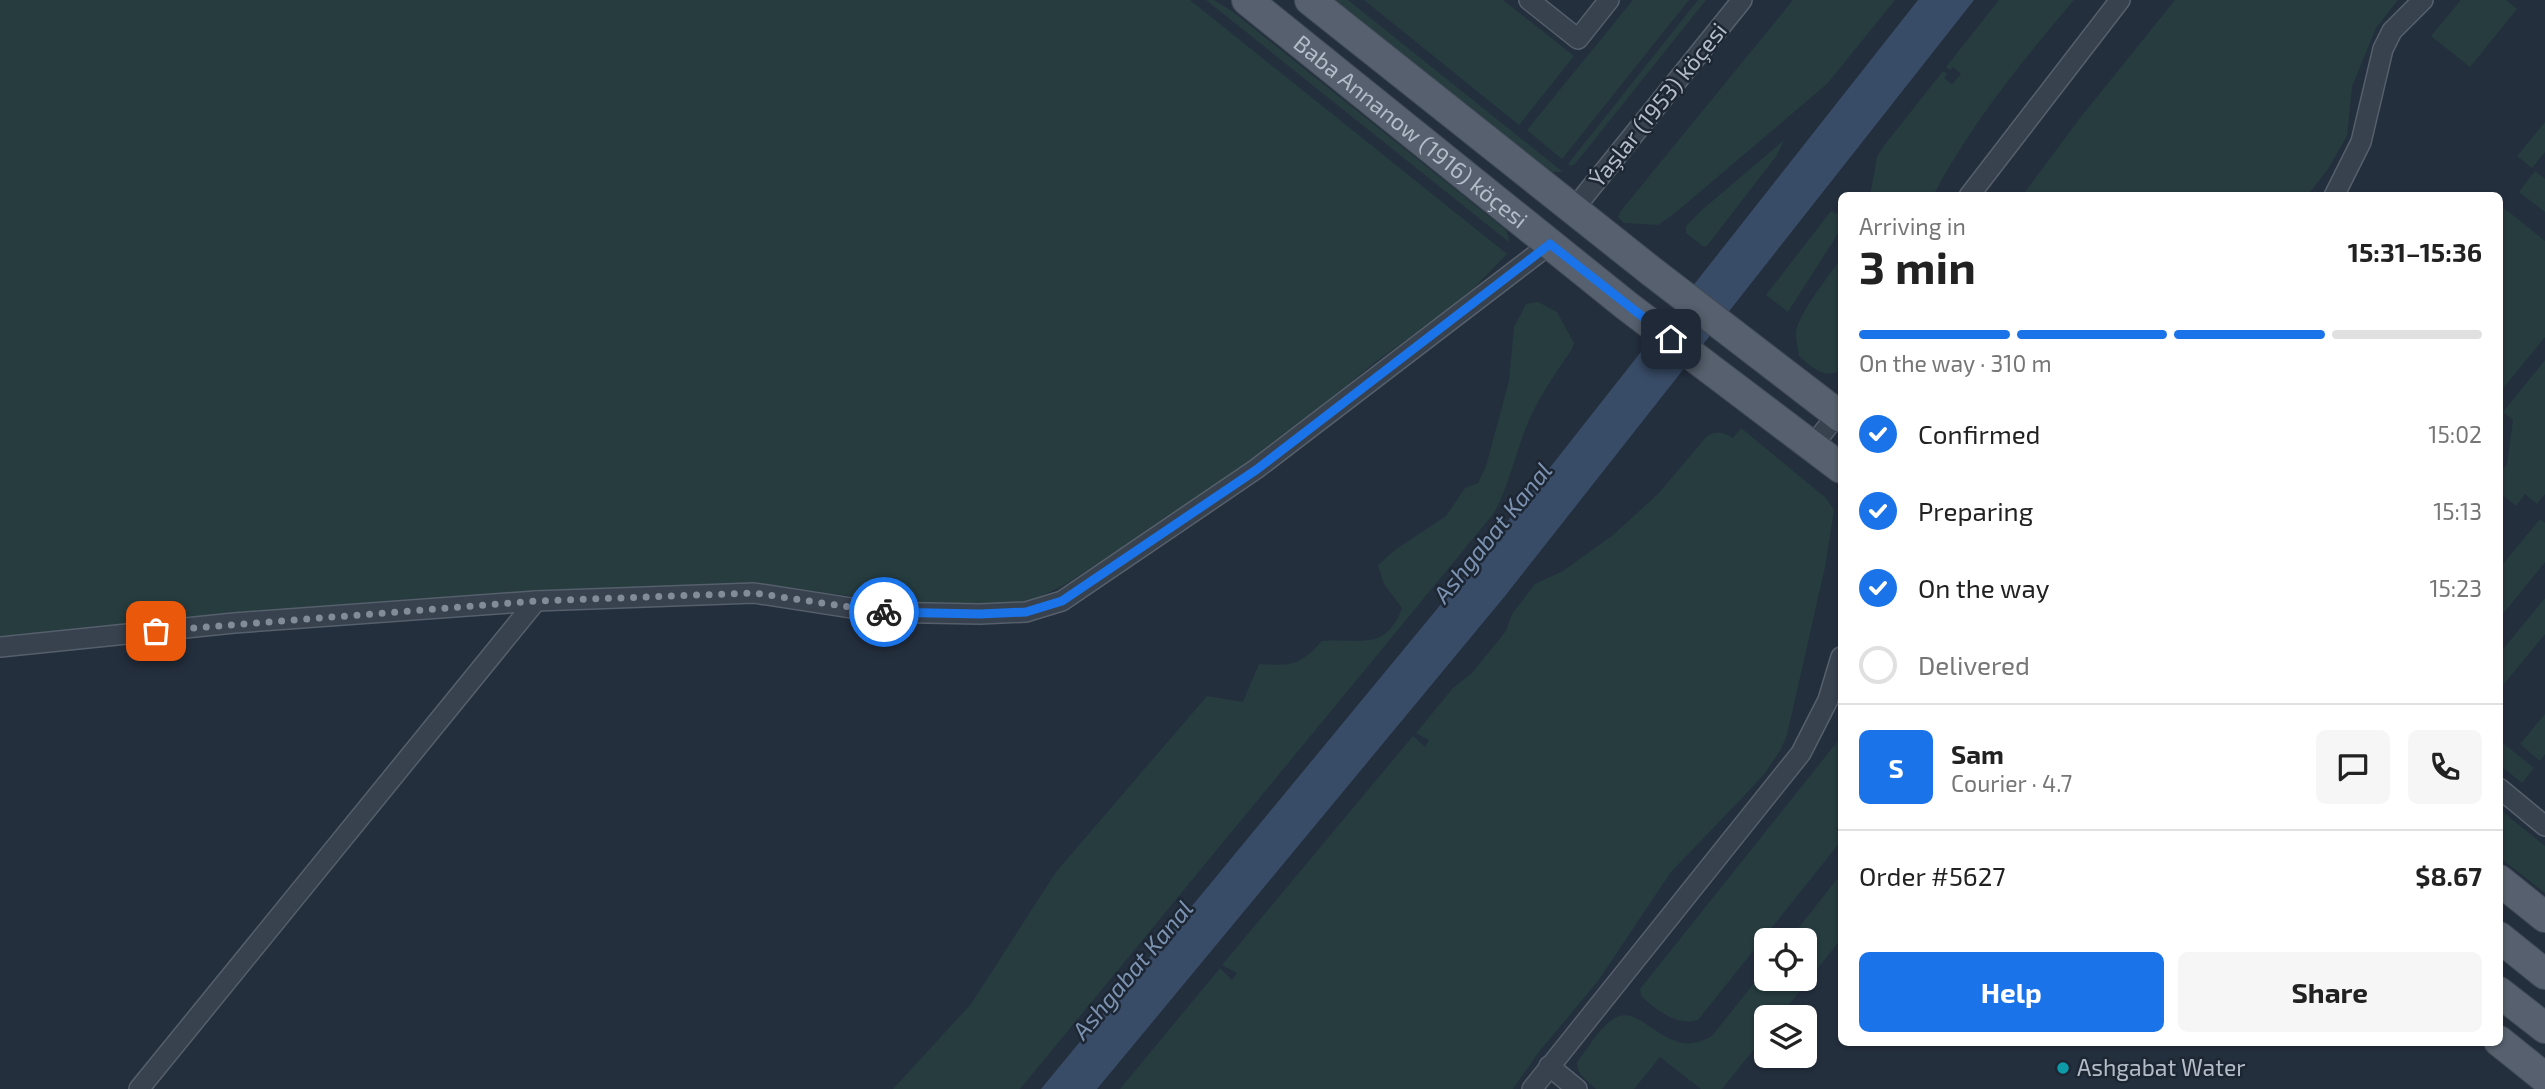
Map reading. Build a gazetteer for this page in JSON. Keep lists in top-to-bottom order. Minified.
{"streets":{"main road":["Baba Annanow (1916) köçesi"],"street":["Ýaşlar (1953) köçesi"]},"crossings":[["Ýaşlar (1953) köçesi","Baba Annanow (1916) köçesi"]],"water":["Ashgabat Kanal"],"places":["Ashgabat Water"],"page":{"heading":["3 min","Arriving in","15:31–15:36"],"panel":["Sam","Courier · 4.7","Order #5627","$8.67"],"bar":"On the way · 310 m","list":[["Confirmed","15:02"],["Preparing","15:13"],["On the way","15:23"],"Delivered"],"round":"S","buttons":["Help","Share"]}}
